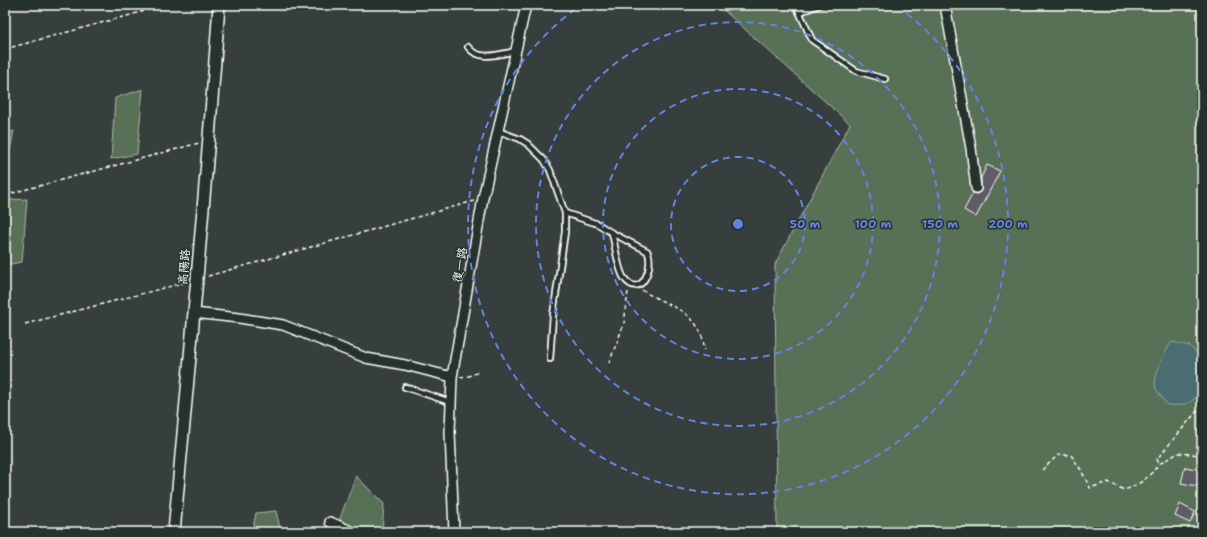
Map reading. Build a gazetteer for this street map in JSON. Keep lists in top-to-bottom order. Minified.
{"streets":{"street":["復一路","高陽路"]},"rings":["50 m","100 m","150 m","200 m"]}
